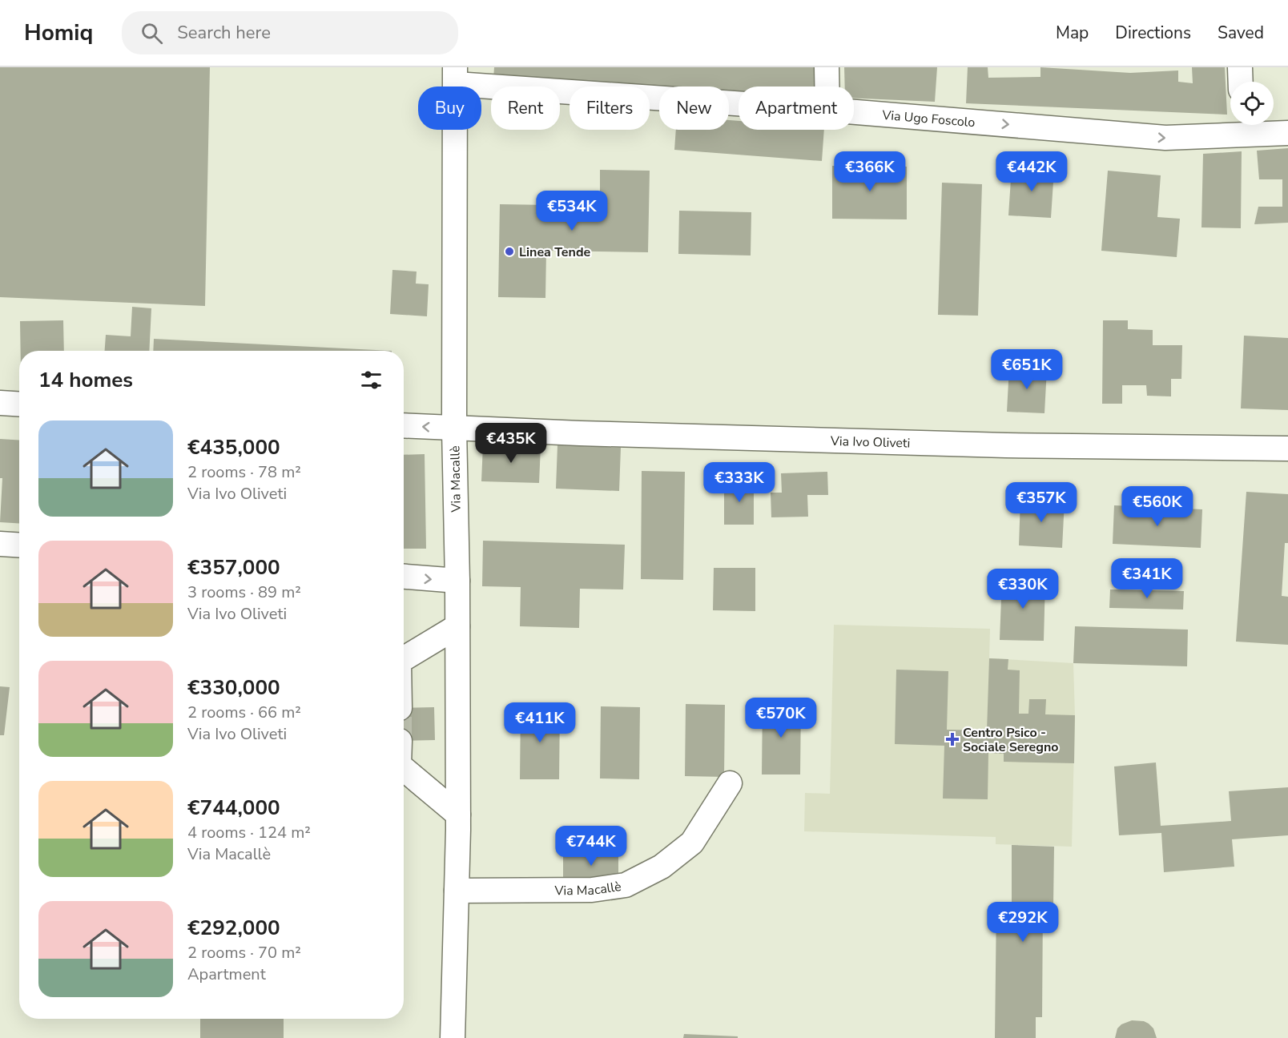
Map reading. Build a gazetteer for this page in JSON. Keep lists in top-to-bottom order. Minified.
{"streets":{"street":["Via Ugo Foscolo","Via Ivo Oliveti","Via Macallè"]},"crossings":[["Via Ugo Foscolo","Via Macallè"],["Via Ivo Oliveti","Via Macallè"]],"one_way":["Via Ugo Foscolo"],"places":{"other":["Linea Tende"],"health":["Centro Psico - Sociale Seregno"]},"page":{"header":"Homiq","search":"Search here","nav":["Map","Directions","Saved"],"chip":["Buy","Rent","Filters","New","Apartment"],"price":["€366K","€442K","€534K","€651K","€435K","€333K","€357K","€560K","€341K","€330K","€570K","€411K","€744K","€292K"],"heading":"14 homes","list":[{"name":"€435,000","note":"2 rooms · 78 m² · Via Ivo Oliveti"},{"name":"€357,000","note":"3 rooms · 89 m² · Via Ivo Oliveti"},{"name":"€330,000","note":"2 rooms · 66 m² · Via Ivo Oliveti"},{"name":"€744,000","note":"4 rooms · 124 m² · Via Macallè"},{"name":"€292,000","note":"2 rooms · 70 m² · Apartment"}]}}
